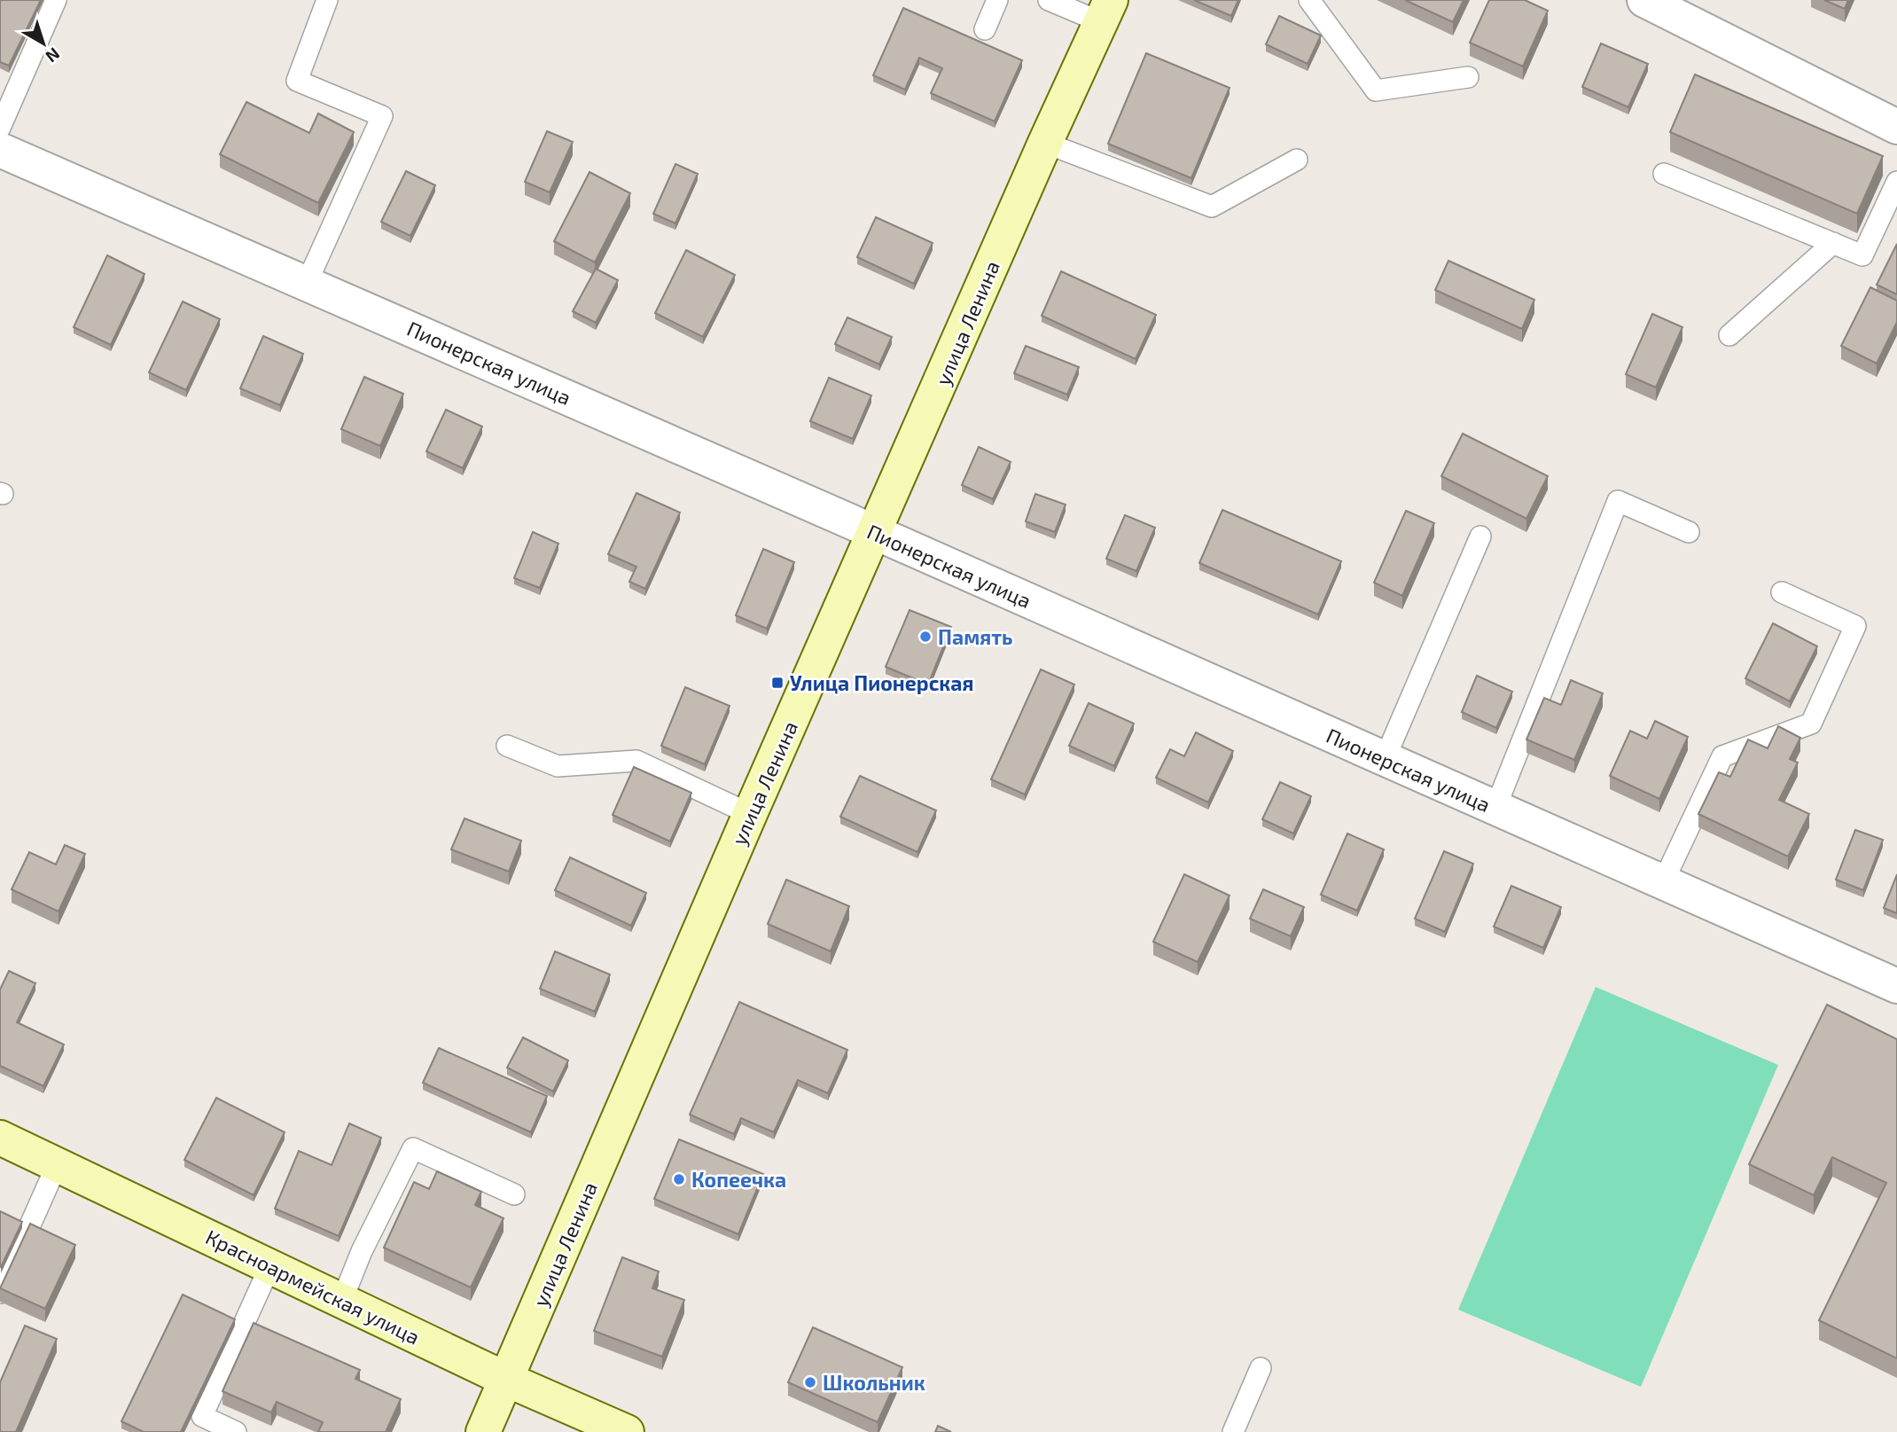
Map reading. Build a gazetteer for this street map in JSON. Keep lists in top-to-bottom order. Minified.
{"streets":{"street":["улица Ленина","Пионерская улица","Красноармейская улица"]},"crossings":[["улица Ленина","Пионерская улица"],["улица Ленина","Красноармейская улица"]],"places":{"other":["Память","Копеечка","Школьник"],"transit":["Улица Пионерская"]},"north":"bottom right"}
